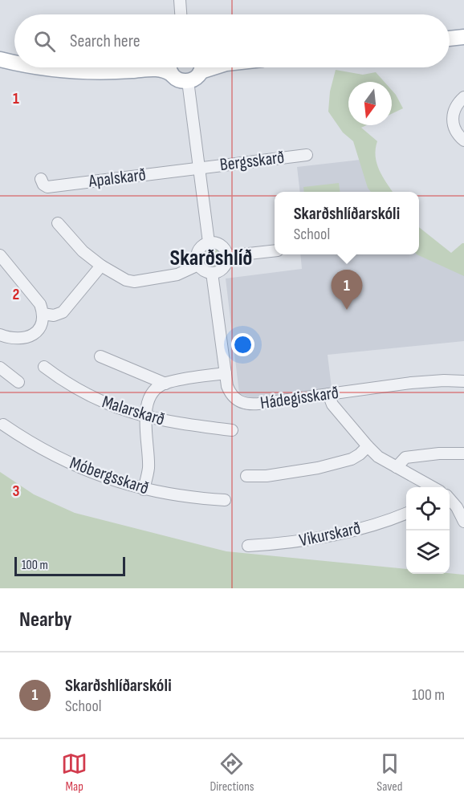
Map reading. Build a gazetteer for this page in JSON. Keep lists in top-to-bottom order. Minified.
{"streets":{"street":["Bergsskarð","Apalskarð","Hádegisskarð","Malarskarð","Móbergsskarð","Vikurskarð"]},"crossings":[["Bergsskarð","Apalskarð"]],"districts":["Skarðshlíð"],"scale_bar":"100 m","north":"bottom","page":{"search":"Search here","popup":["Skarðshlíðarskóli","School"],"pins":"1","scale":"100 m","heading":"Nearby","list":[{"mark":"1","name":"Skarðshlíðarskóli","note":"School","value":"100 m"}],"nav":["Map","Directions","Saved"]},"grid":{"rows":["1","2","3"]}}
